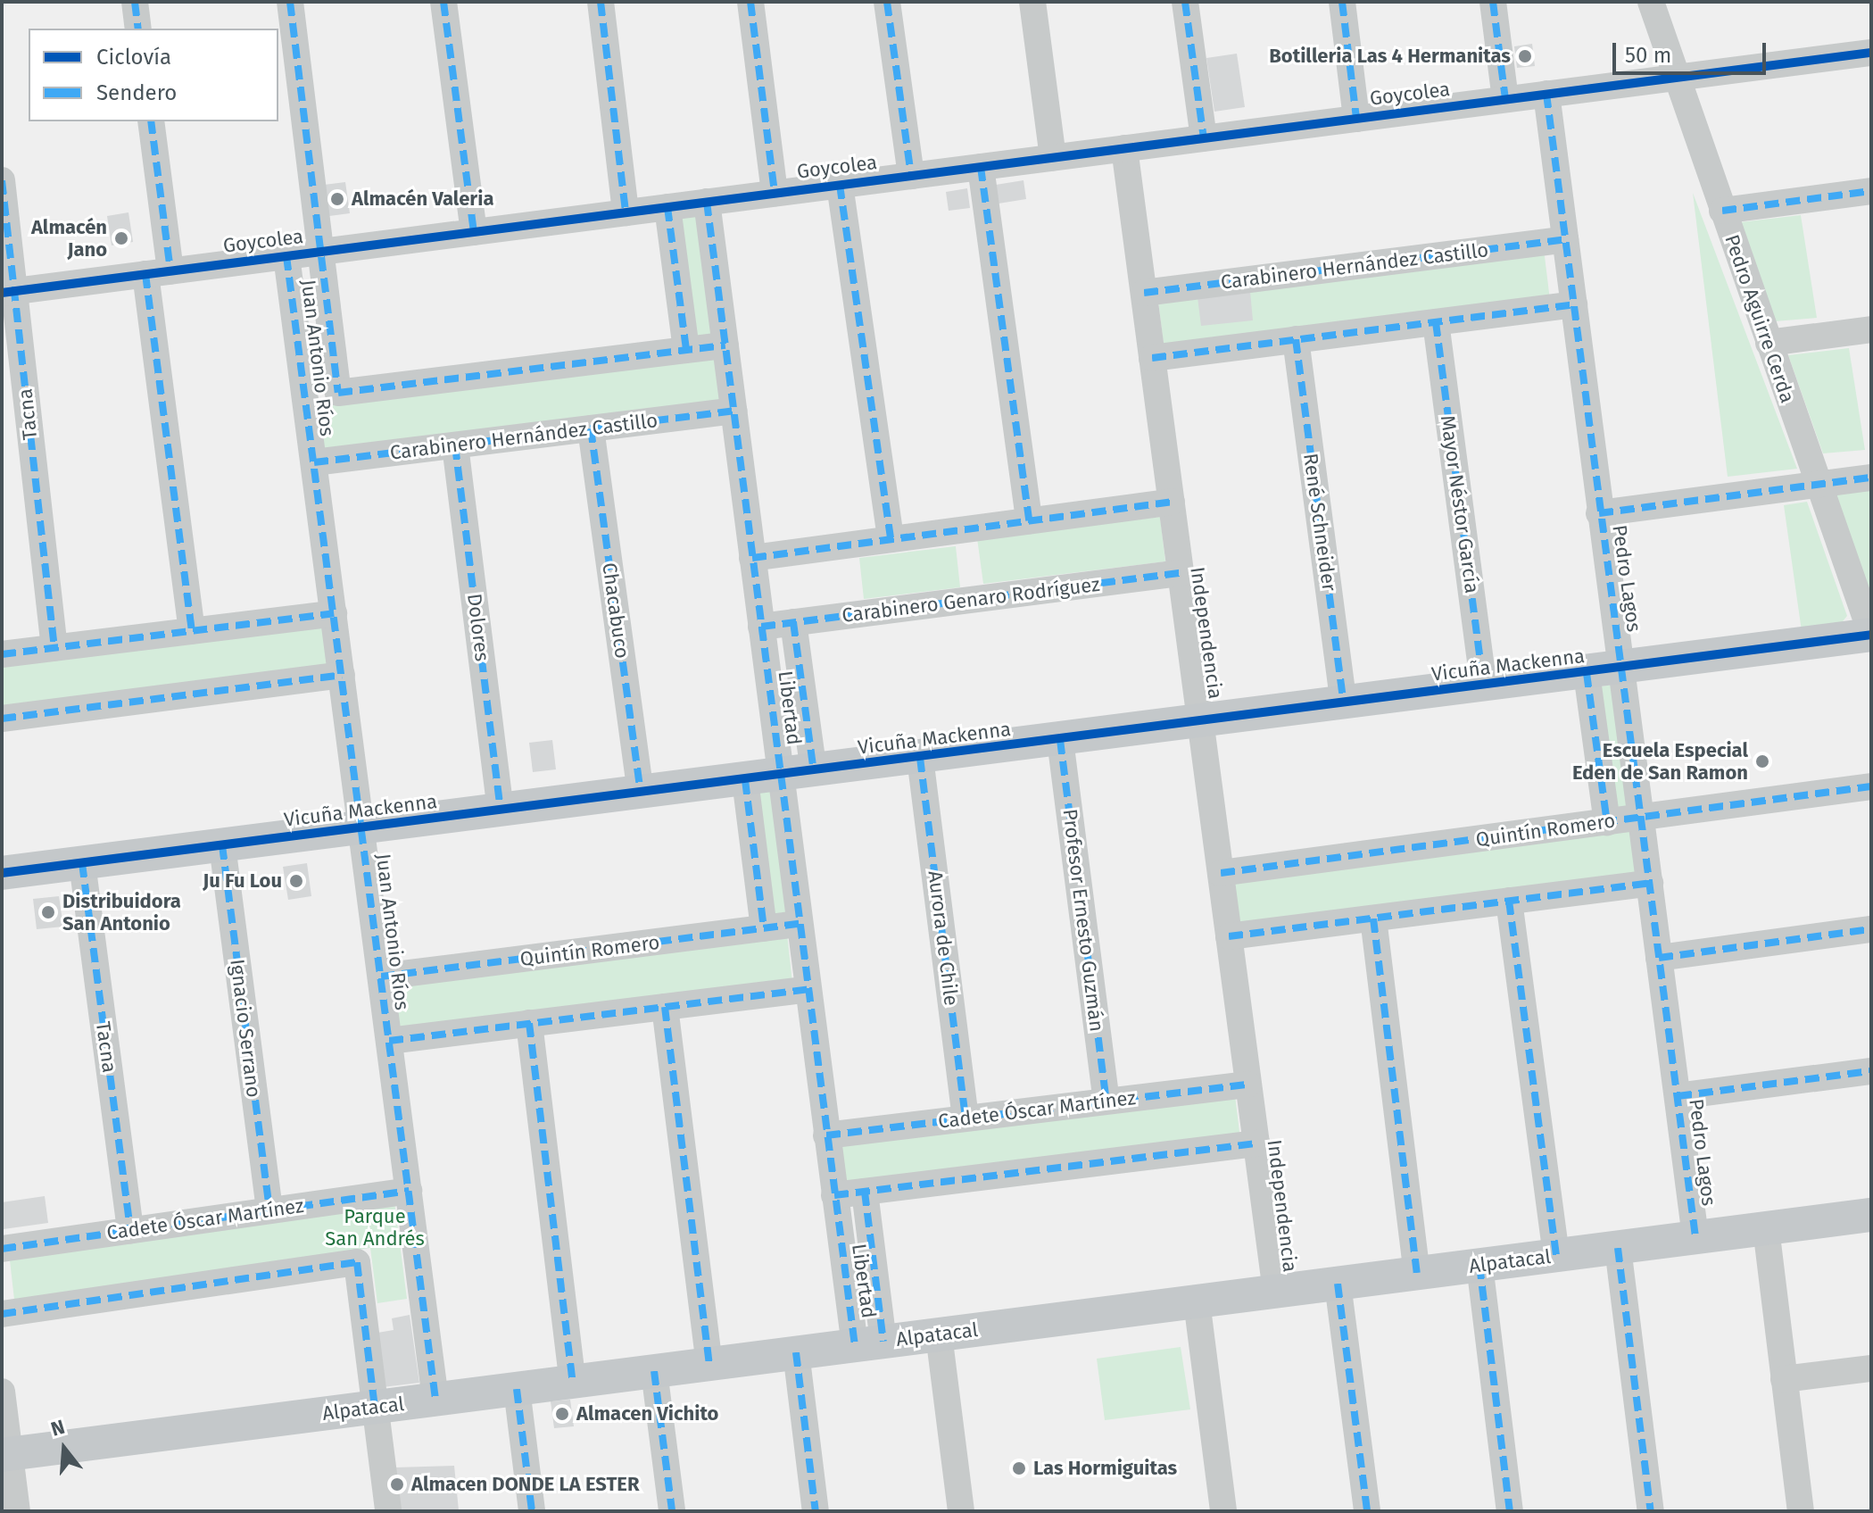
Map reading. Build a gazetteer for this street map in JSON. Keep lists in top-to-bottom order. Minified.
{"streets":{"main road":["Vicuña Mackenna","Alpatacal"],"street":["Goycolea","Carabinero Hernández Castillo","Pedro Aguirre Cerda","Juan Antonio Ríos","Tacna","Mayor Néstor García","René Schneider","Pedro Lagos","Carabinero Genaro Rodríguez","Chacabuco","Dolores","Independencia","Libertad","Quintín Romero","Profesor Ernesto Guzmán","Aurora de Chile","Ignacio Serrano","Cadete Óscar Martínez"]},"crossings":[["Goycolea","Pedro Aguirre Cerda"],["Goycolea","Juan Antonio Ríos"],["Goycolea","Tacna"],["Goycolea","Pedro Lagos"],["Goycolea","Independencia"],["Goycolea","Libertad"],["Carabinero Hernández Castillo","Juan Antonio Ríos"],["Carabinero Hernández Castillo","Pedro Lagos"],["Carabinero Hernández Castillo","Chacabuco"],["Carabinero Hernández Castillo","Dolores"],["Carabinero Hernández Castillo","Independencia"],["Carabinero Hernández Castillo","Libertad"],["Pedro Aguirre Cerda","Vicuña Mackenna"],["Juan Antonio Ríos","Vicuña Mackenna"],["Juan Antonio Ríos","Quintín Romero"],["Juan Antonio Ríos","Cadete Óscar Martínez"],["Juan Antonio Ríos","Alpatacal"],["Tacna","Vicuña Mackenna"],["Tacna","Cadete Óscar Martínez"],["Mayor Néstor García","Vicuña Mackenna"],["René Schneider","Vicuña Mackenna"],["Pedro Lagos","Vicuña Mackenna"],["Pedro Lagos","Quintín Romero"],["Pedro Lagos","Alpatacal"],["Carabinero Genaro Rodríguez","Independencia"],["Carabinero Genaro Rodríguez","Libertad"],["Chacabuco","Vicuña Mackenna"],["Dolores","Vicuña Mackenna"],["Independencia","Vicuña Mackenna"],["Independencia","Quintín Romero"],["Independencia","Cadete Óscar Martínez"],["Independencia","Alpatacal"],["Vicuña Mackenna","Libertad"],["Vicuña Mackenna","Profesor Ernesto Guzmán"],["Vicuña Mackenna","Aurora de Chile"],["Vicuña Mackenna","Ignacio Serrano"],["Libertad","Quintín Romero"],["Libertad","Cadete Óscar Martínez"],["Libertad","Alpatacal"],["Profesor Ernesto Guzmán","Cadete Óscar Martínez"],["Aurora de Chile","Cadete Óscar Martínez"],["Ignacio Serrano","Cadete Óscar Martínez"]],"parks":["Parque San Andrés"],"places":["Botilleria Las 4 Hermanitas","Almacén Valeria","Almacén Jano","Escuela Especial Eden de San Ramon","Ju Fu Lou","Distribuidora San Antonio","Almacen Vichito","Las Hormiguitas","Almacen DONDE LA ESTER"],"legend":["Ciclovía","Sendero"],"scale_bar":"50 m","north":"top"}
